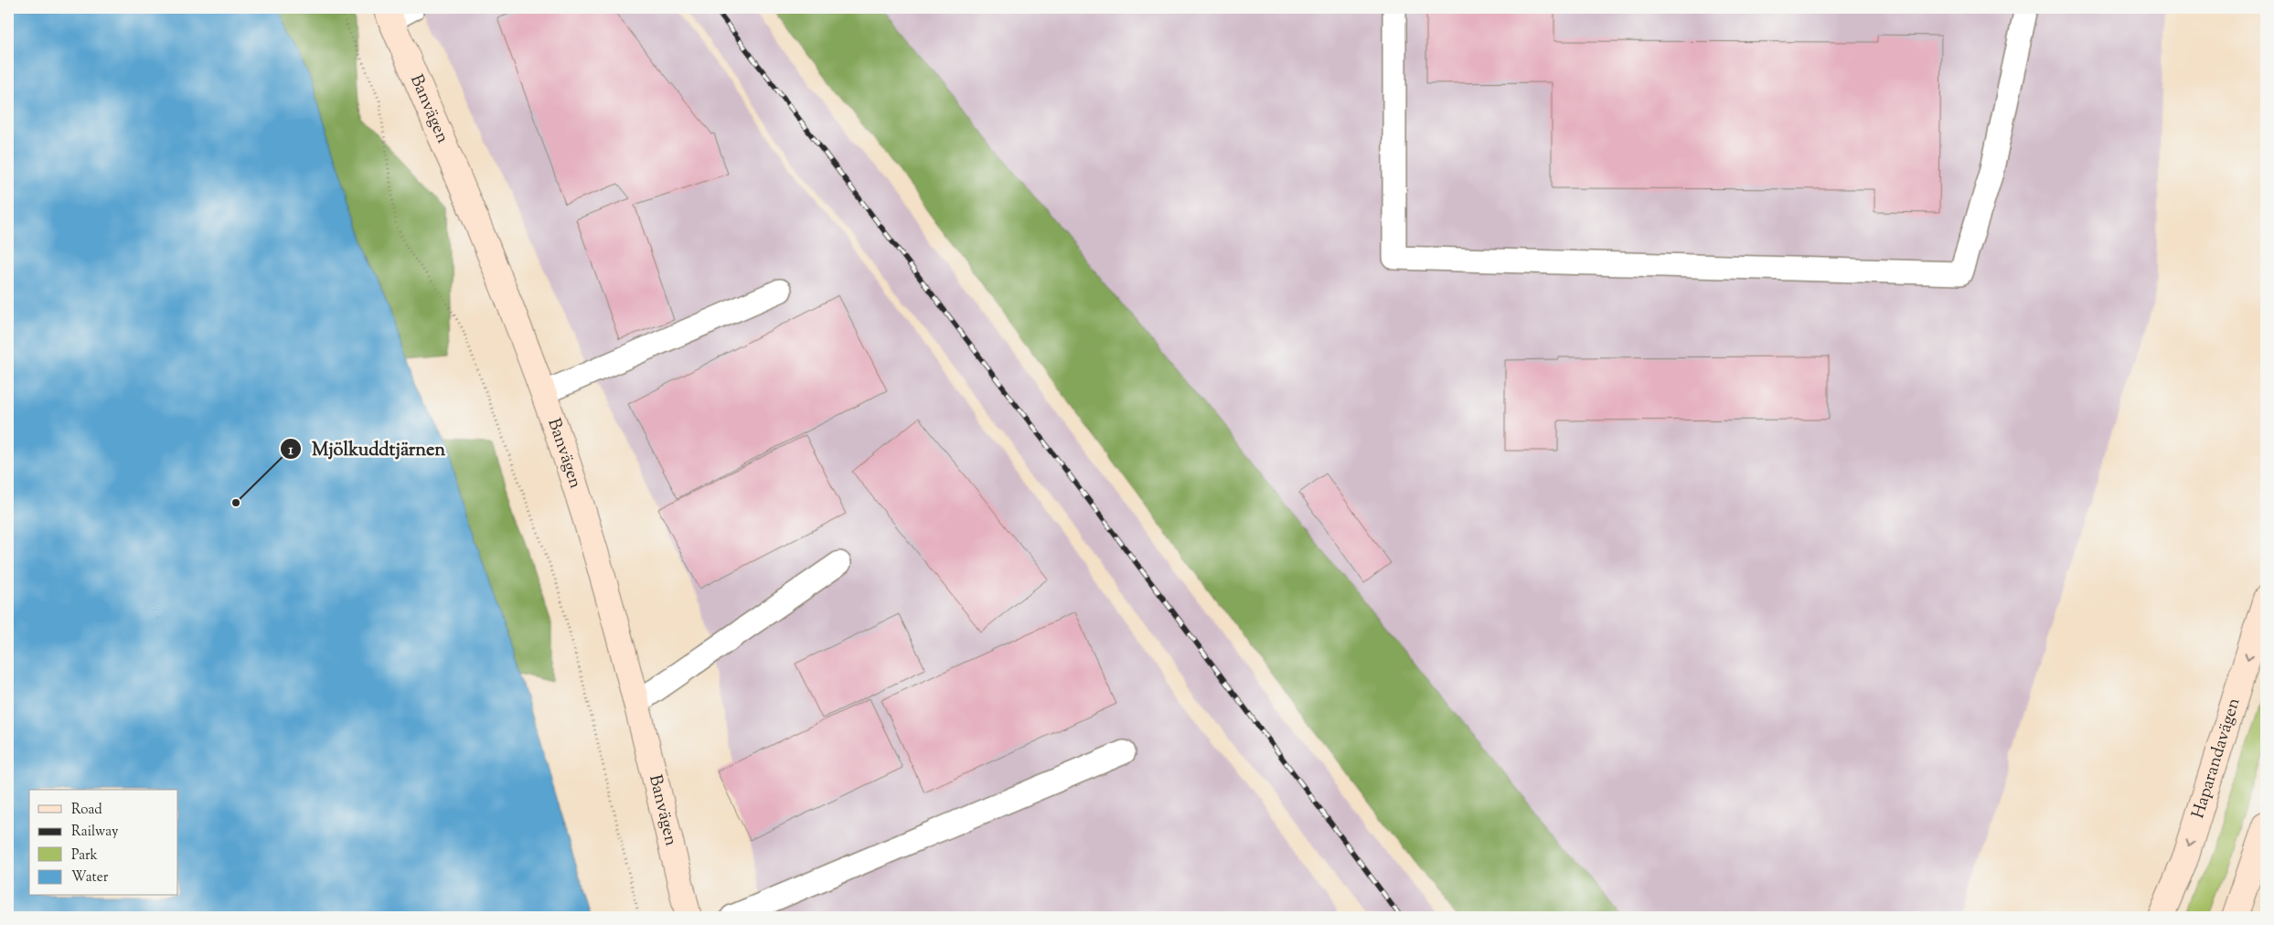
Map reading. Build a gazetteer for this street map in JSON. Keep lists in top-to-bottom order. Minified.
{"streets":{"street":["Banvägen","Haparandavägen"]},"one_way":["Haparandavägen"],"places":["Mjölkuddtjärnen"],"legend":["Road","Railway","Park","Water"]}
